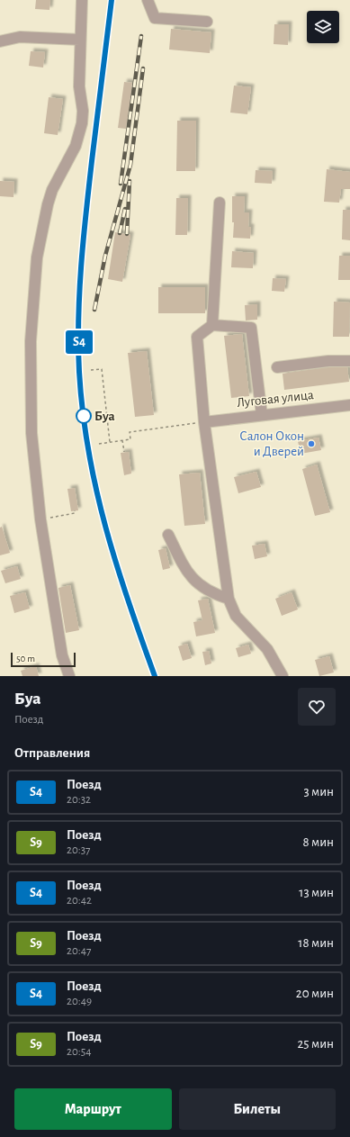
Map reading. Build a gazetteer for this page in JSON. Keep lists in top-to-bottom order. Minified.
{"streets":{"street":["Луговая улица"]},"places":["Буа","Салон Окон и Дверей"],"scale_bar":"50 m","page":{"on_map":"S4","scale":"50 m","heading":[["Буа","Поезд"],"Отправления"],"list":[{"mark":"S4","name":"Поезд","note":"20:32","value":"3 мин"},{"mark":"S9","name":"Поезд","note":"20:37","value":"8 мин"},{"mark":"S4","name":"Поезд","note":"20:42","value":"13 мин"},{"mark":"S9","name":"Поезд","note":"20:47","value":"18 мин"},{"mark":"S4","name":"Поезд","note":"20:49","value":"20 мин"},{"mark":"S9","name":"Поезд","note":"20:54","value":"25 мин"}],"buttons":["Маршрут","Билеты"]}}
